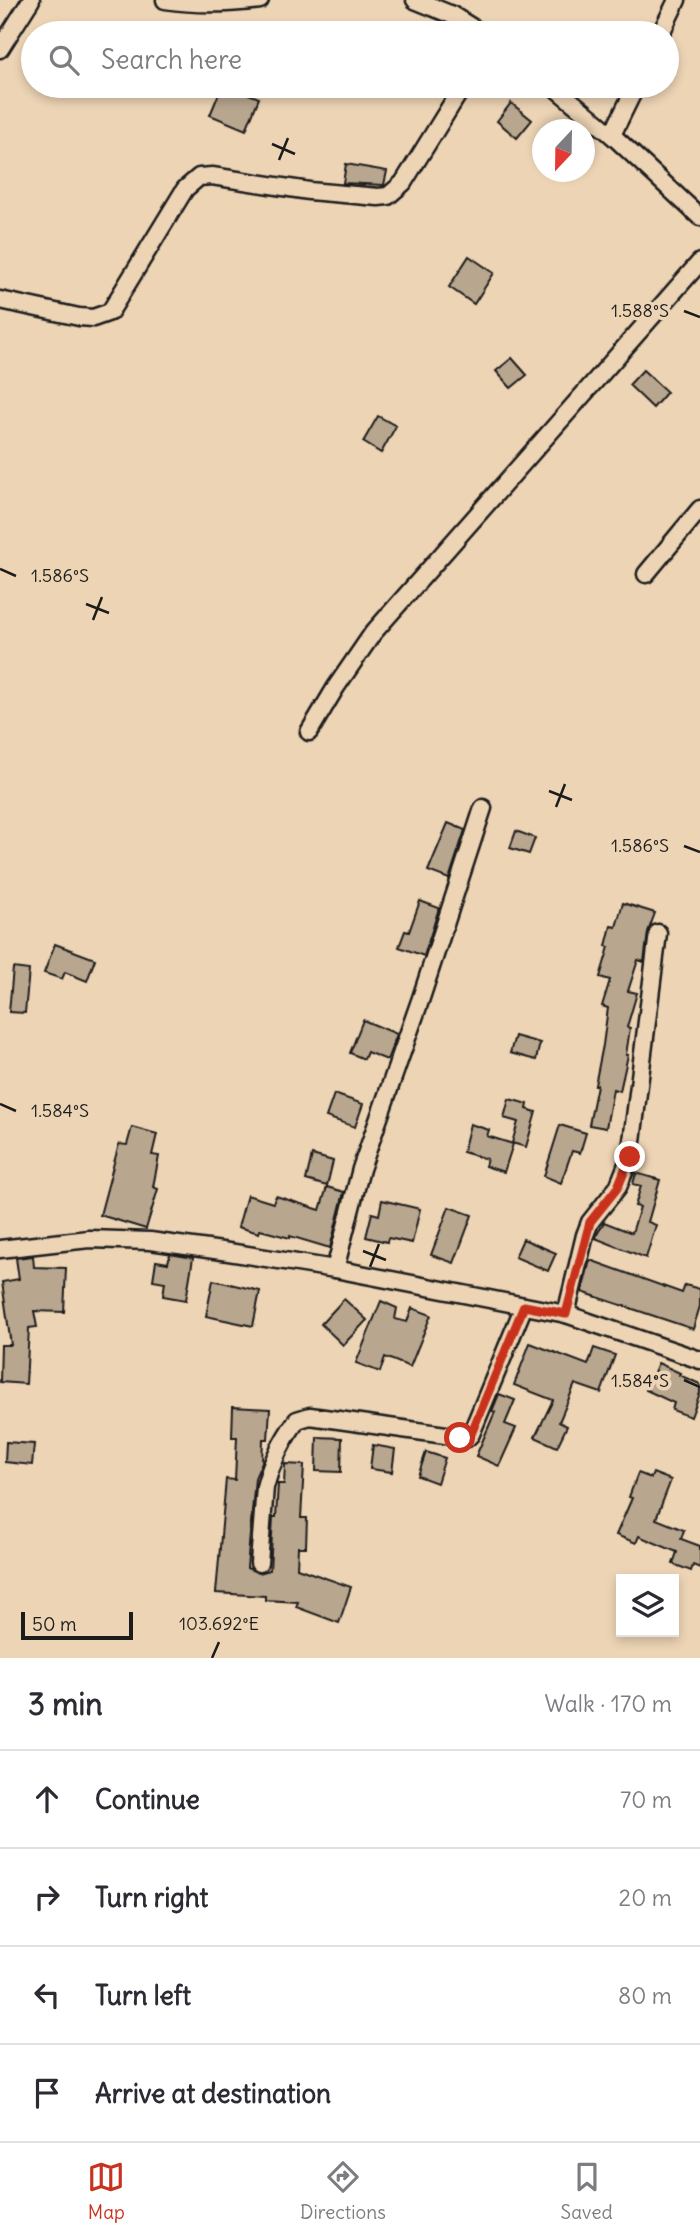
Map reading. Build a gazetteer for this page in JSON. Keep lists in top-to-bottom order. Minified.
{"scale_bar":"50 m","north":"bottom","page":{"search":"Search here","scale":"50 m","heading":["3 min","Walk · 170 m"],"list":[["Continue","70 m"],["Turn right","20 m"],["Turn left","80 m"],"Arrive at destination"],"nav":["Map","Directions","Saved"]},"coordinates":["1.588°S","1.586°S","1.584°S","103.692°E"]}
